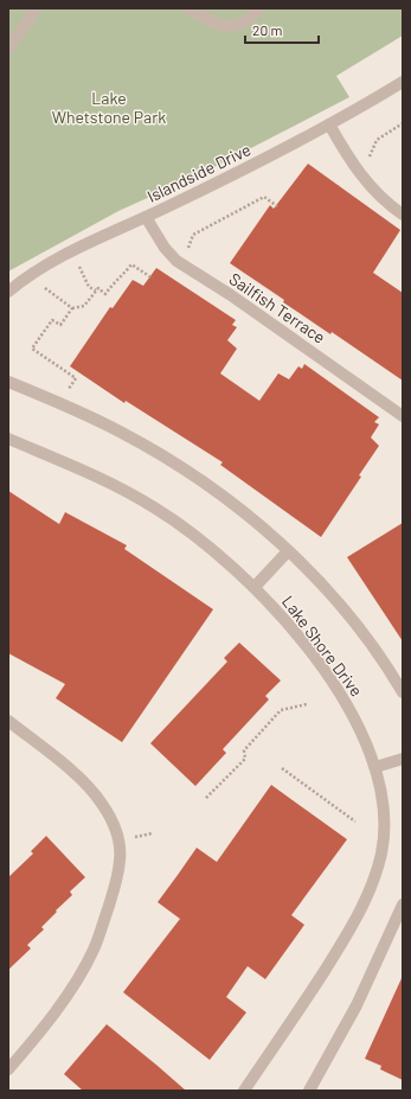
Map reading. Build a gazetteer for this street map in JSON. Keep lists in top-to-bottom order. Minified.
{"streets":{"street":["Islandside Drive","Sailfish Terrace","Lake Shore Drive"]},"crossings":[["Islandside Drive","Sailfish Terrace"]],"parks":["Lake Whetstone Park"],"scale_bar":"20 m"}
